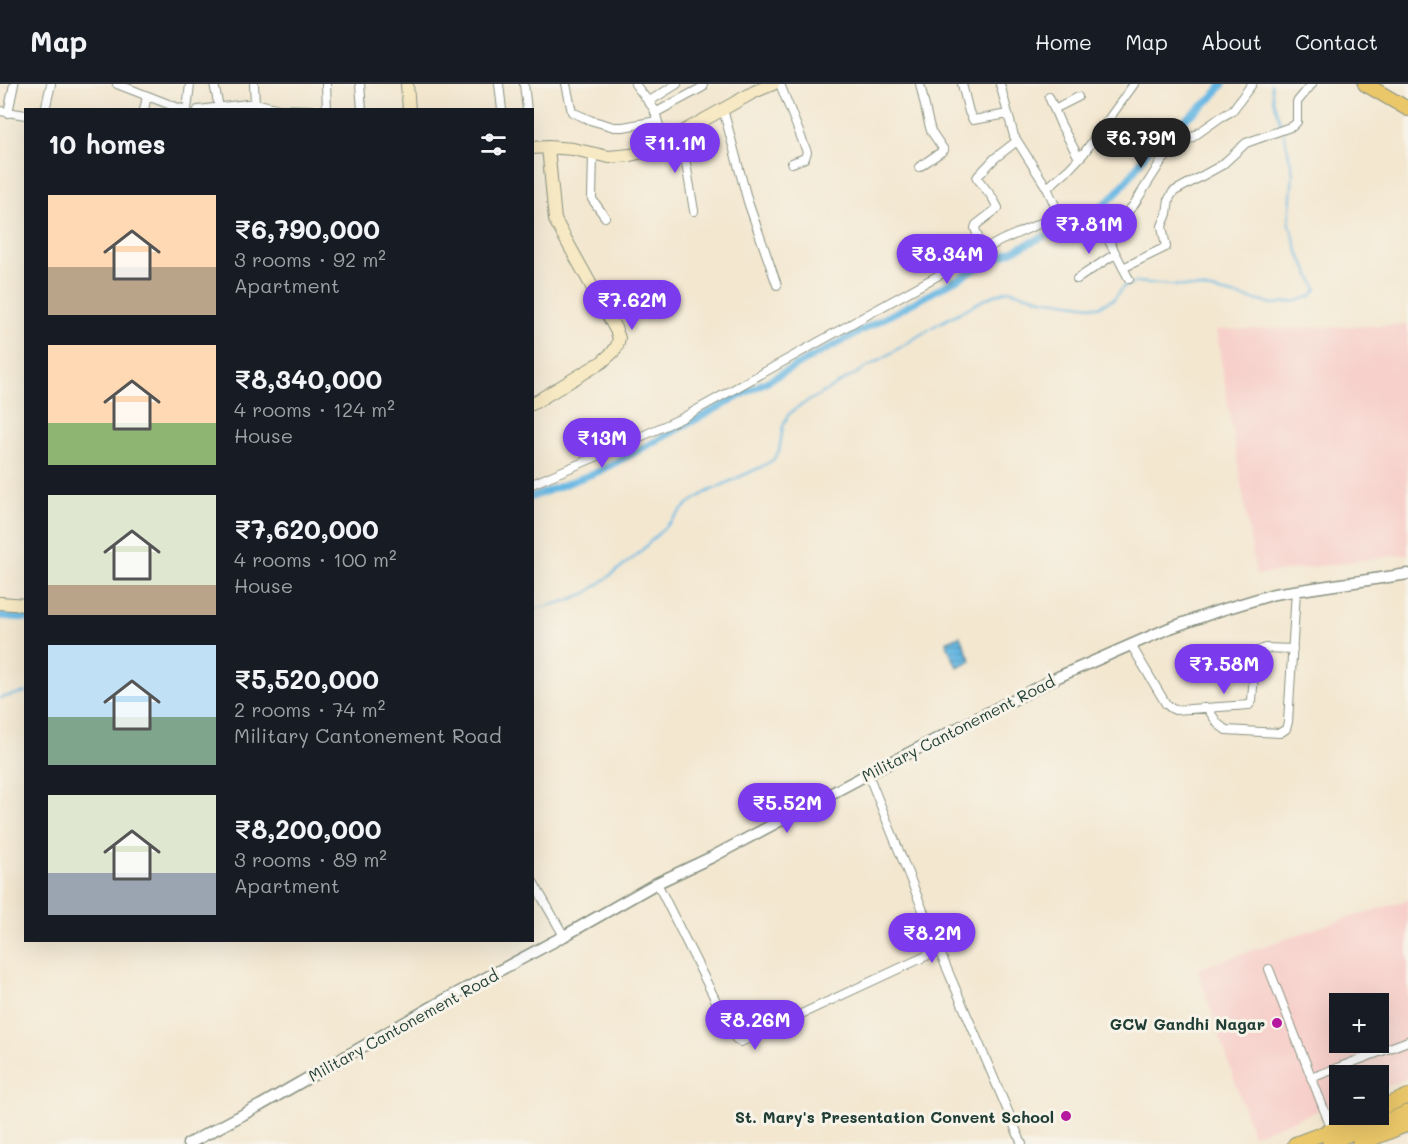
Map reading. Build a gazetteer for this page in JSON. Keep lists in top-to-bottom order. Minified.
{"streets":{"street":["Military Cantonement Road"]},"places":["GCW Gandhi Nagar","St. Mary's Presentation Convent School"],"page":{"header":"Map","nav":["Home","Map","About","Contact"],"heading":"10 homes","price":["₹6.79M","₹11.1M","₹7.81M","₹8.34M","₹7.62M","₹13M","₹7.58M","₹5.52M","₹8.2M","₹8.26M"],"list":[{"name":"₹6,790,000","note":"3 rooms · 92 m² · Apartment"},{"name":"₹8,340,000","note":"4 rooms · 124 m² · House"},{"name":"₹7,620,000","note":"4 rooms · 100 m² · House"},{"name":"₹5,520,000","note":"2 rooms · 74 m² · Military Cantonement Road"},{"name":"₹8,200,000","note":"3 rooms · 89 m² · Apartment"}],"map_buttons":["+","−"]}}
